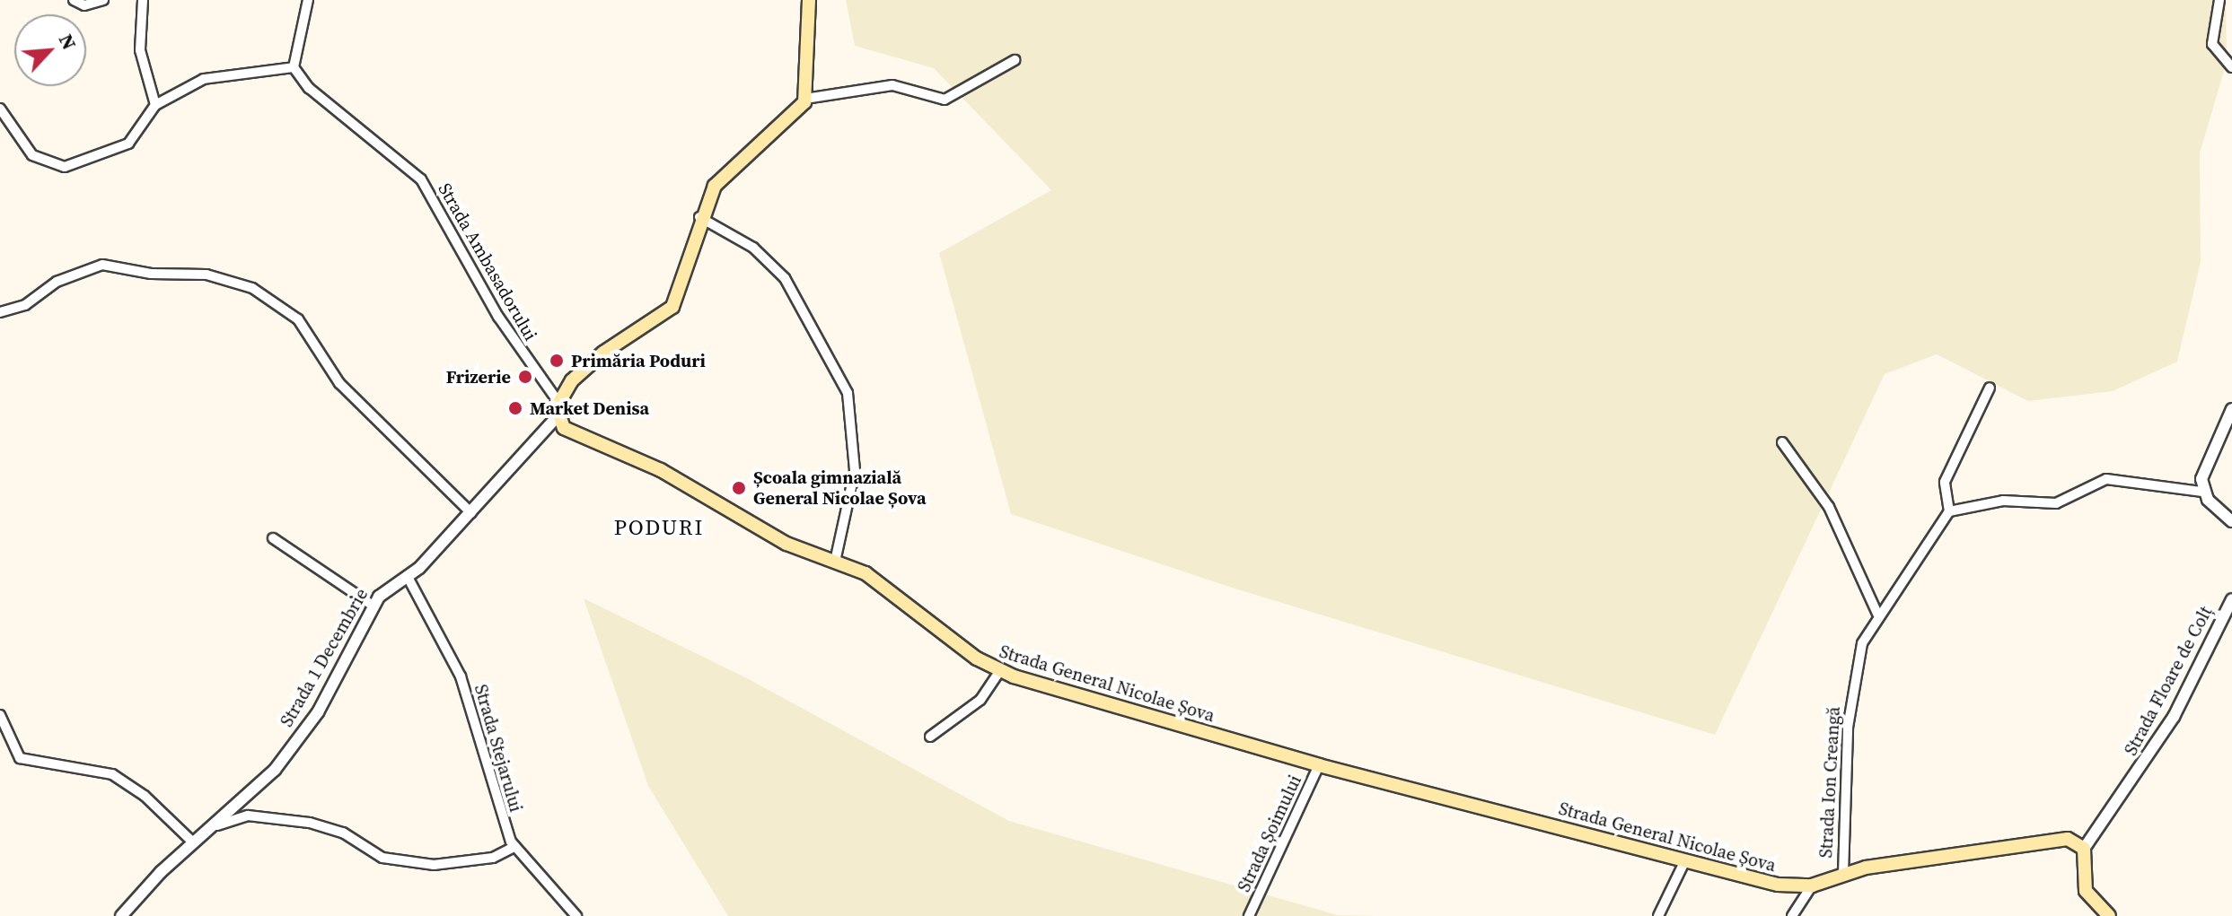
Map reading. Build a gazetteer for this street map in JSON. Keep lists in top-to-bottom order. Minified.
{"streets":{"main road":["Strada General Nicolae Șova"],"street":["Strada Ambasadorului","Strada 1 Decembrie","Strada Floare de Colț","Strada Stejarului","Strada Ion Creangă","Strada Șoimului"]},"crossings":[["Strada 1 Decembrie","Strada General Nicolae Șova"],["Strada 1 Decembrie","Strada Stejarului"],["Strada Floare de Colț","Strada General Nicolae Șova"],["Strada General Nicolae Șova","Strada Ion Creangă"],["Strada General Nicolae Șova","Strada Șoimului"]],"districts":["PODURI"],"places":["Primăria Poduri","Frizerie","Market Denisa","Școala gimnazială General Nicolae Șova"],"north":"top right"}
